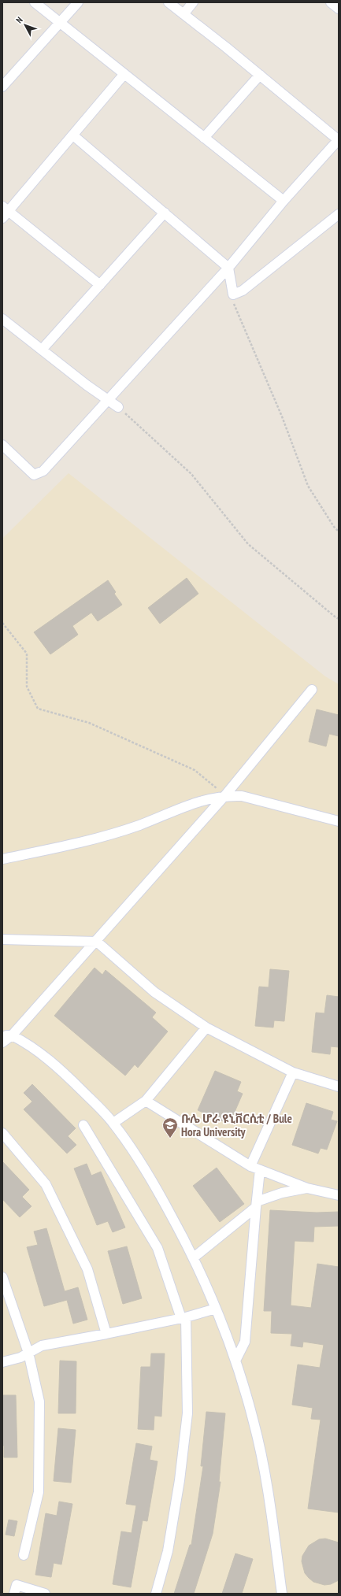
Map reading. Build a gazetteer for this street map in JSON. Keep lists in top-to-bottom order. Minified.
{"places":{"school or university":["ቡሌ ሆራ ዩኒቨርሲቲ / Bule Hora University"]},"north":"top left"}
